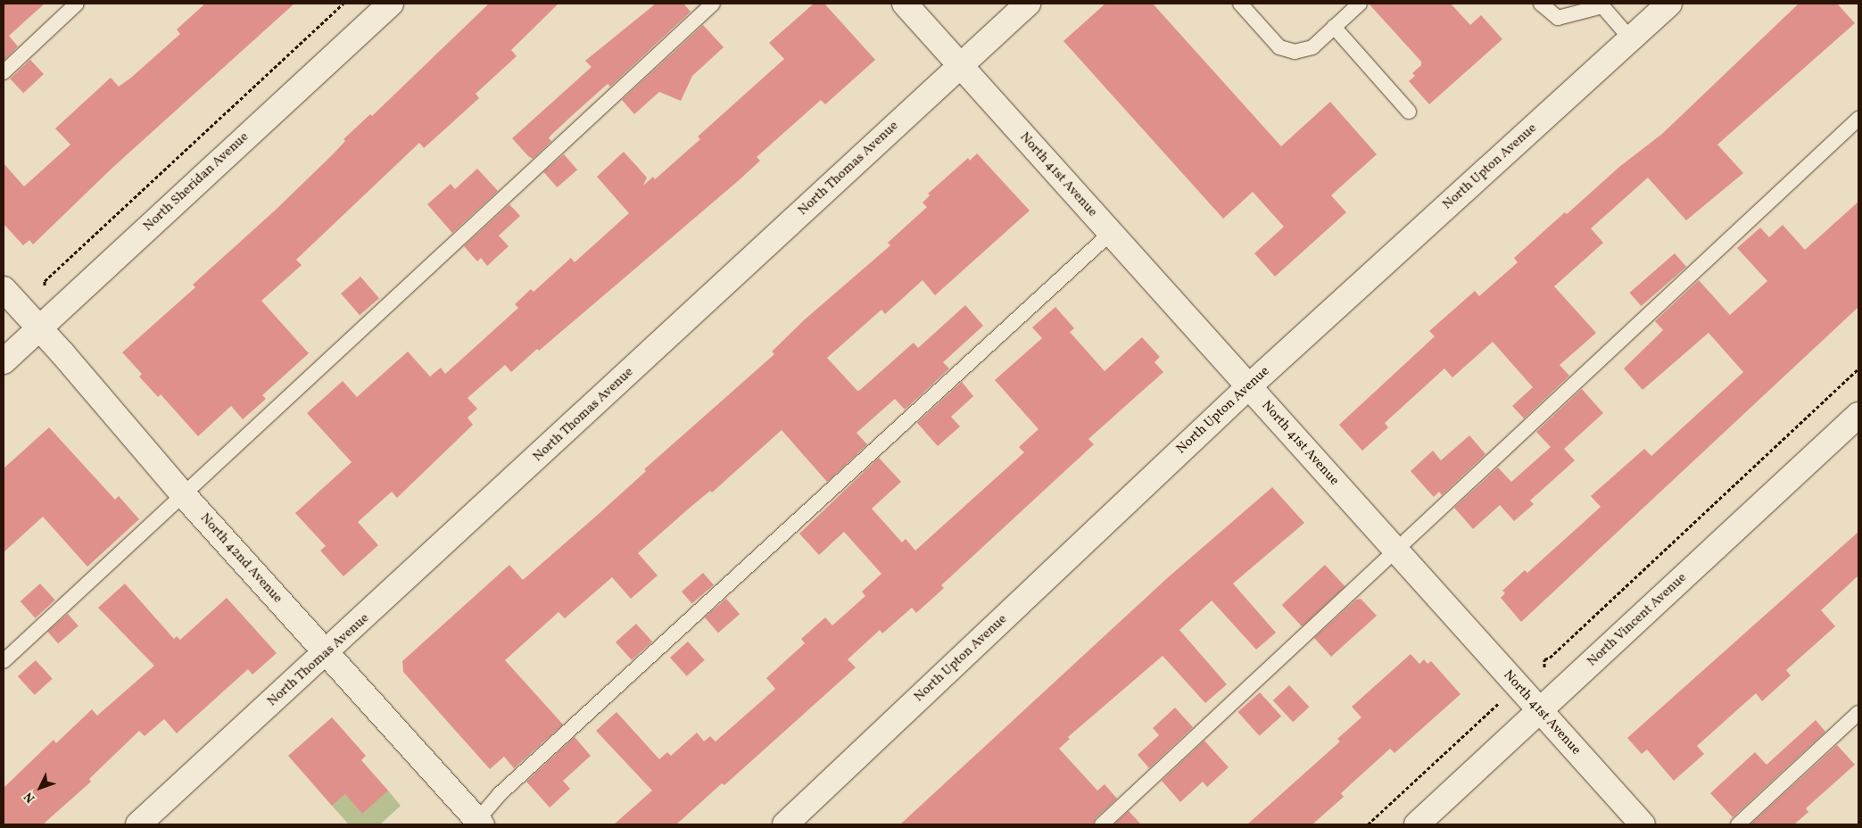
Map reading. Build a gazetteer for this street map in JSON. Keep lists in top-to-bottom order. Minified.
{"streets":{"street":["North Upton Avenue","North Thomas Avenue","North 41st Avenue","North Sheridan Avenue","North 42nd Avenue","North Vincent Avenue"]},"crossings":[["North Upton Avenue","North 41st Avenue"],["North Thomas Avenue","North 41st Avenue"],["North Thomas Avenue","North 42nd Avenue"],["North 41st Avenue","North Vincent Avenue"],["North Sheridan Avenue","North 42nd Avenue"]],"north":"bottom left"}
